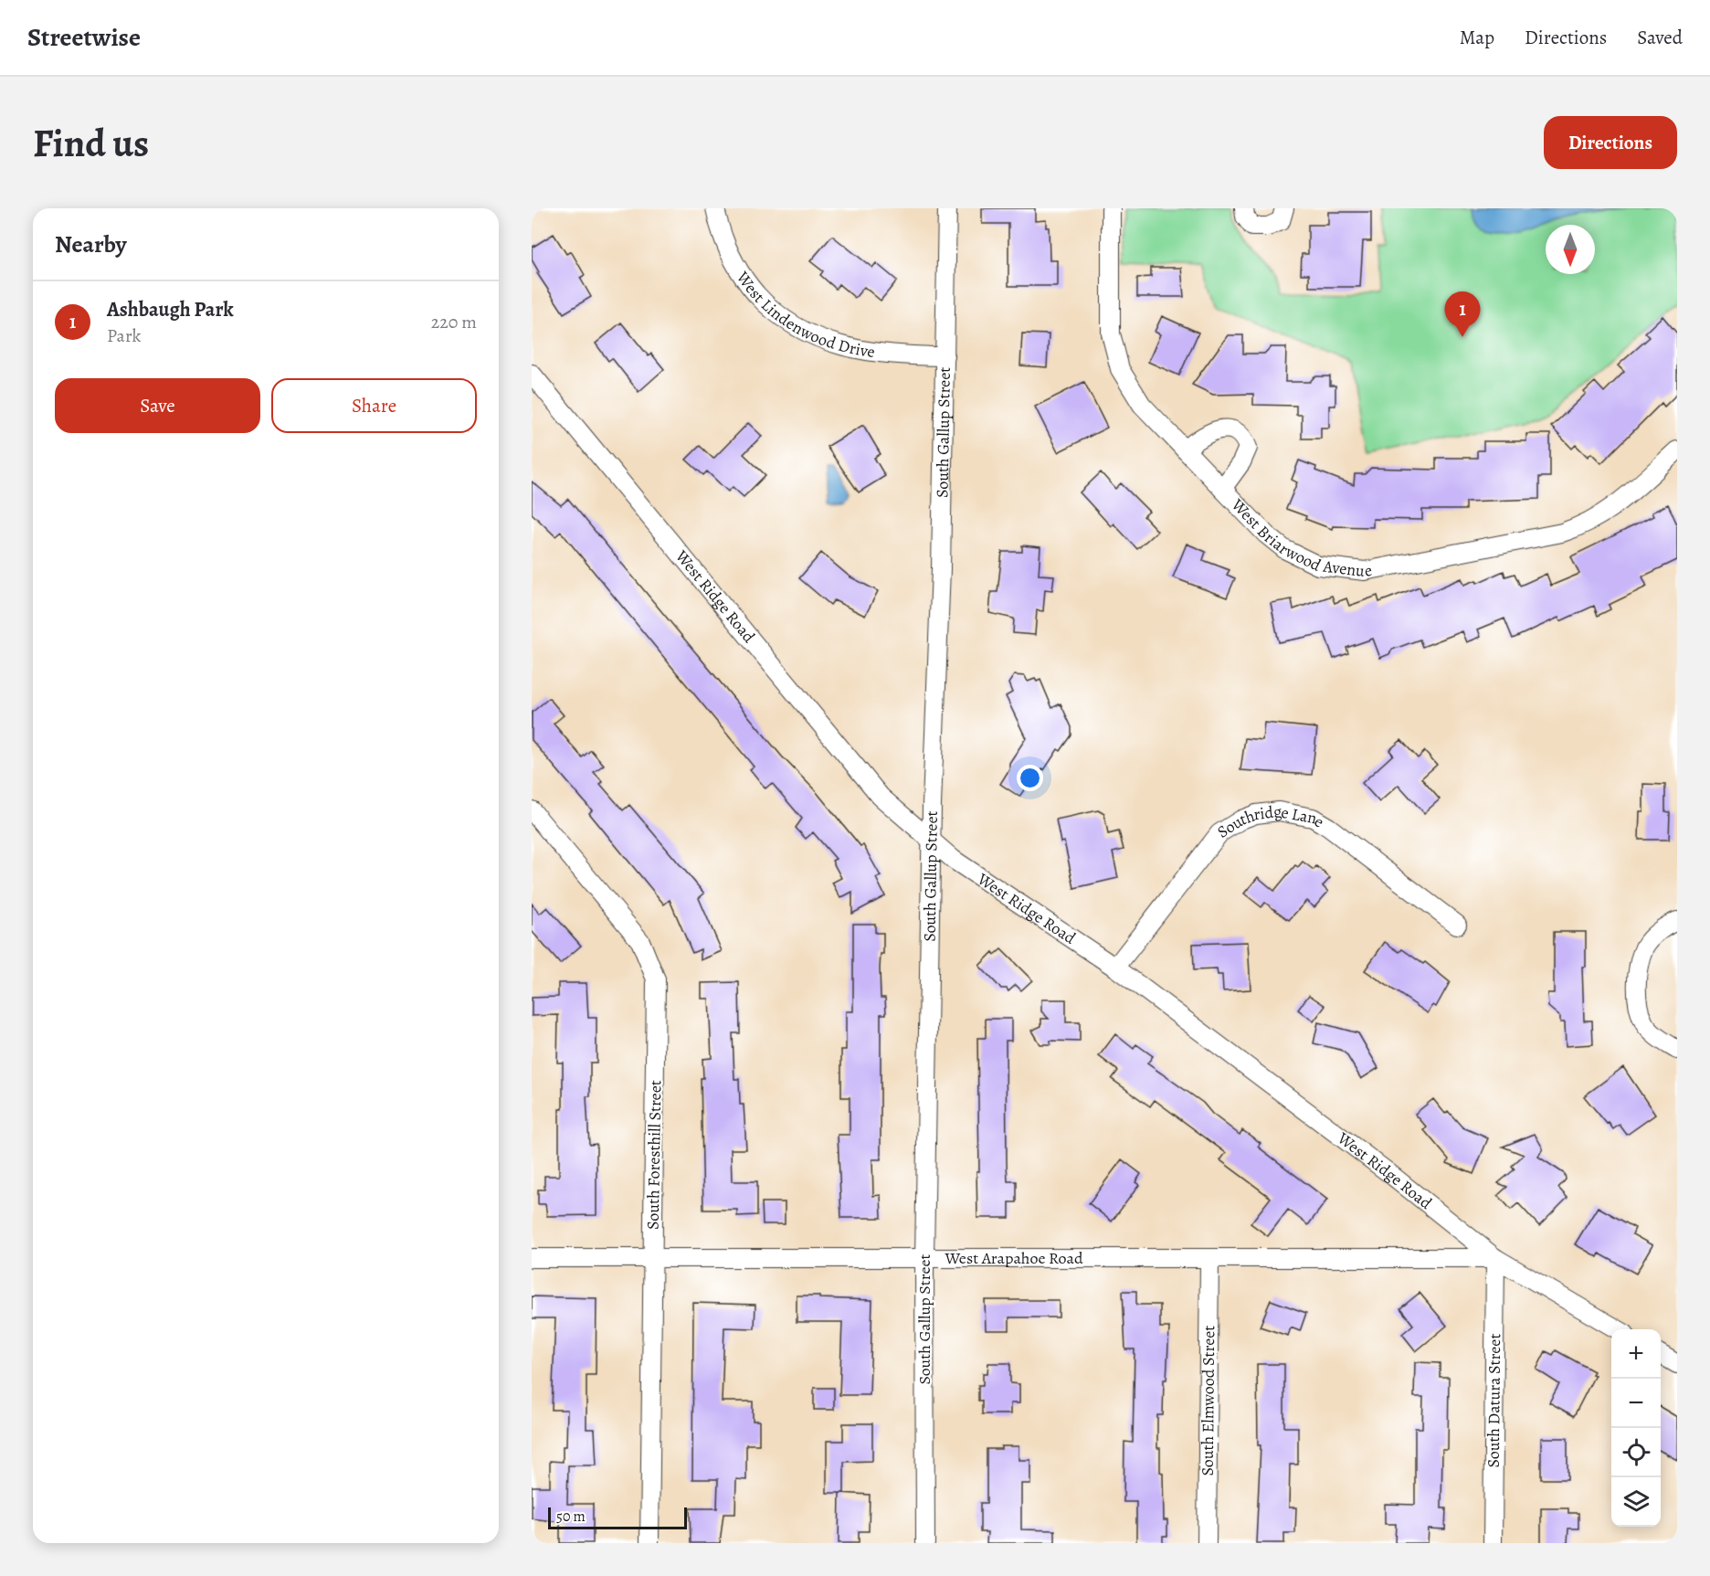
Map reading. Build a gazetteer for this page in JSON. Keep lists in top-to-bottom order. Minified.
{"streets":{"street":["West Lindenwood Drive","South Gallup Street","West Briarwood Avenue","West Ridge Road","Southridge Lane","South Foresthill Street","West Arapahoe Road","South Elmwood Street","South Datura Street"]},"crossings":[["West Lindenwood Drive","South Gallup Street"],["South Gallup Street","West Ridge Road"],["South Gallup Street","West Arapahoe Road"],["West Ridge Road","Southridge Lane"],["West Ridge Road","West Arapahoe Road"],["West Ridge Road","South Datura Street"],["South Foresthill Street","West Arapahoe Road"],["West Arapahoe Road","South Elmwood Street"],["West Arapahoe Road","South Datura Street"]],"scale_bar":"50 m","north":"bottom","page":{"header":"Streetwise","nav":["Map","Directions","Saved"],"buttons":["Directions",["Save","Share"]],"title":"Find us","heading":"Nearby","list":[{"mark":"1","name":"Ashbaugh Park","note":"Park","value":"220 m"}],"pins":"1","map_buttons":["+","−"],"scale":"50 m"}}
